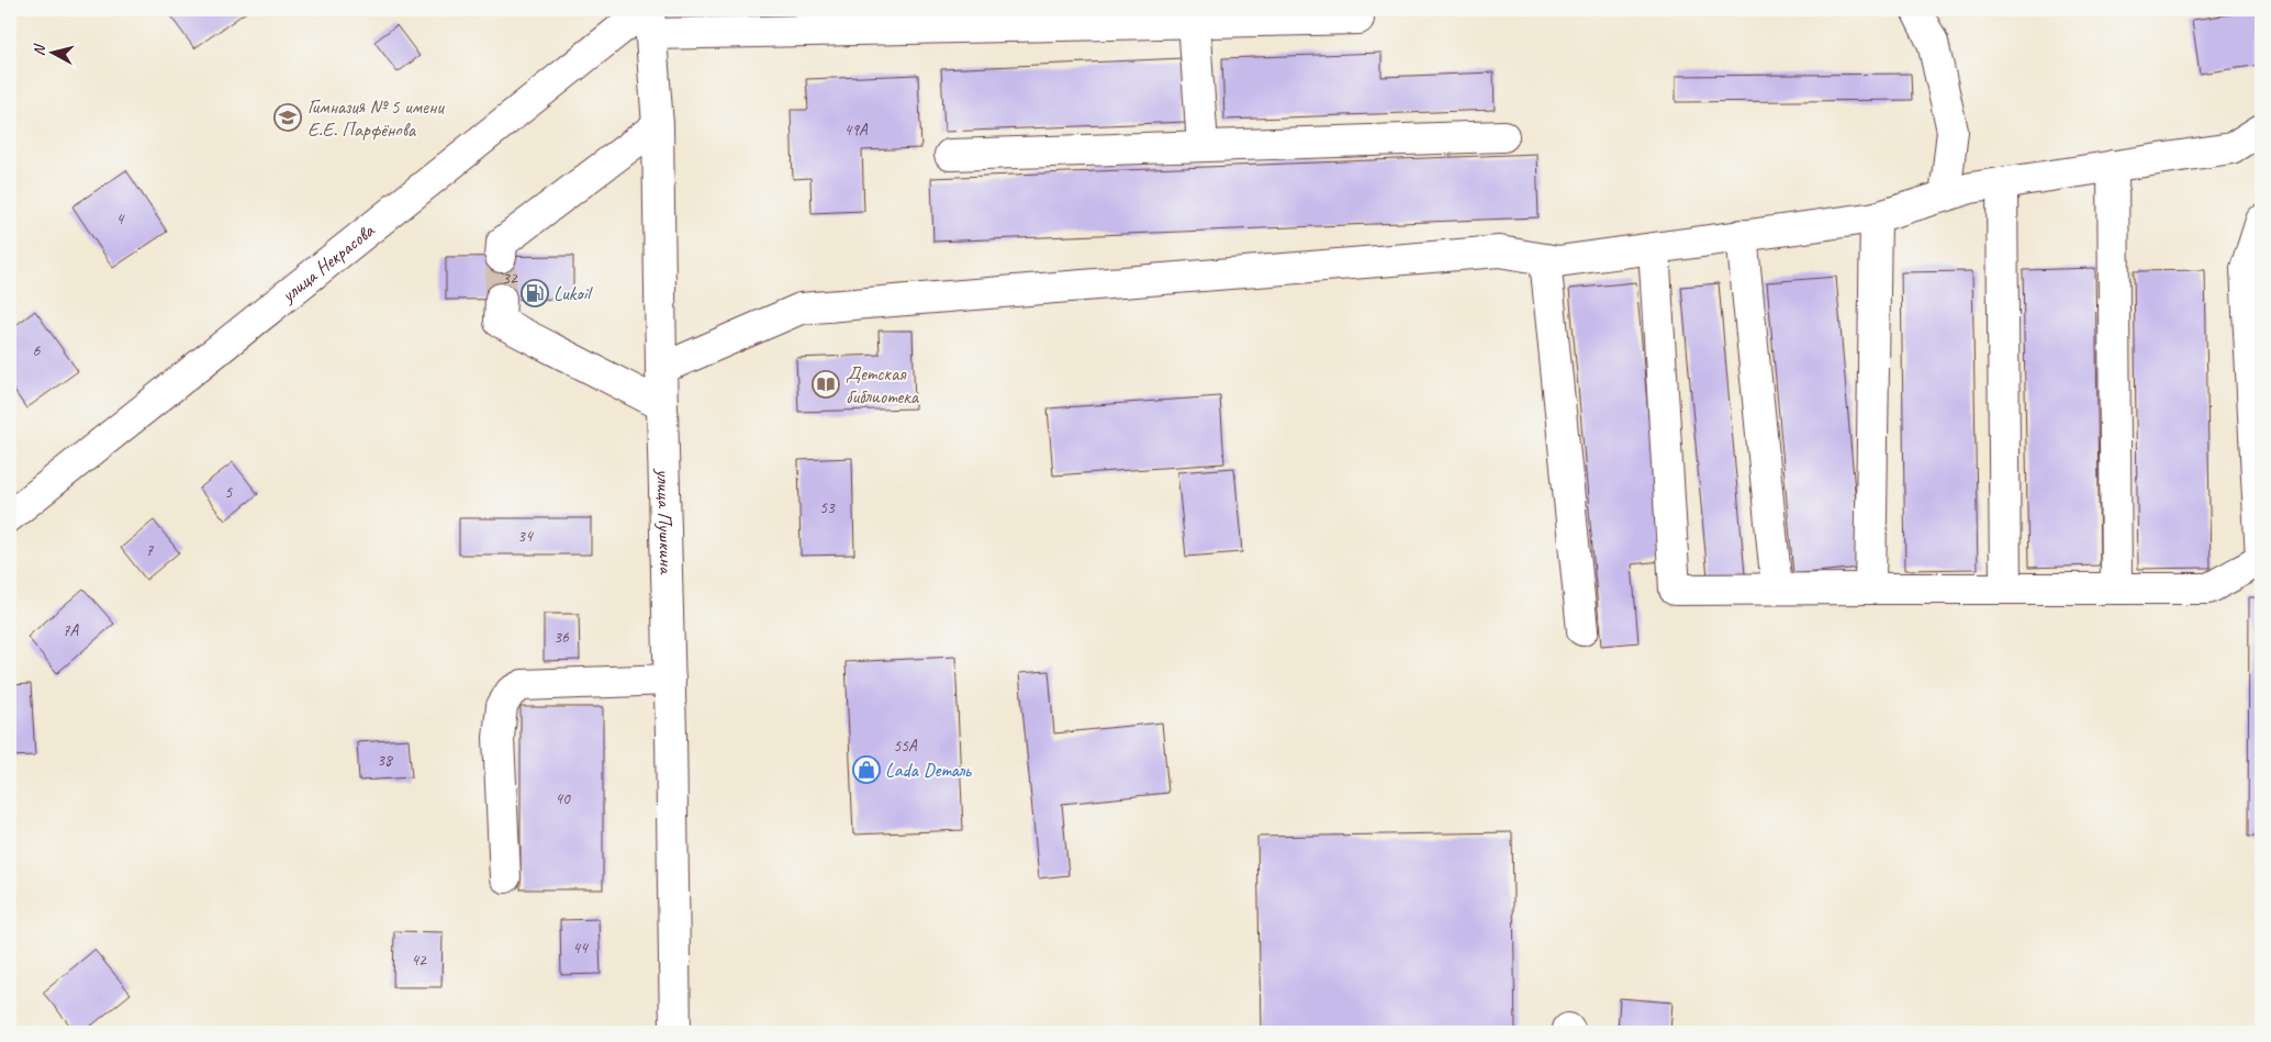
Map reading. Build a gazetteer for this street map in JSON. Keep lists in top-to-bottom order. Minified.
{"streets":{"street":["улица Некрасова","улица Пушкина"]},"crossings":[["улица Некрасова","улица Пушкина"]],"places":{"school or university":["Гимназия № 5 имени Е.Е. Парфёнова"],"fuel station":["Lukoil"],"library":["Детская библиотека"],"shop":["Lada Dеталь"]},"house_numbers":["49А","4","32","6","5","53","34","7","7А","36","55А","38","40","44","42"],"north":"left"}
